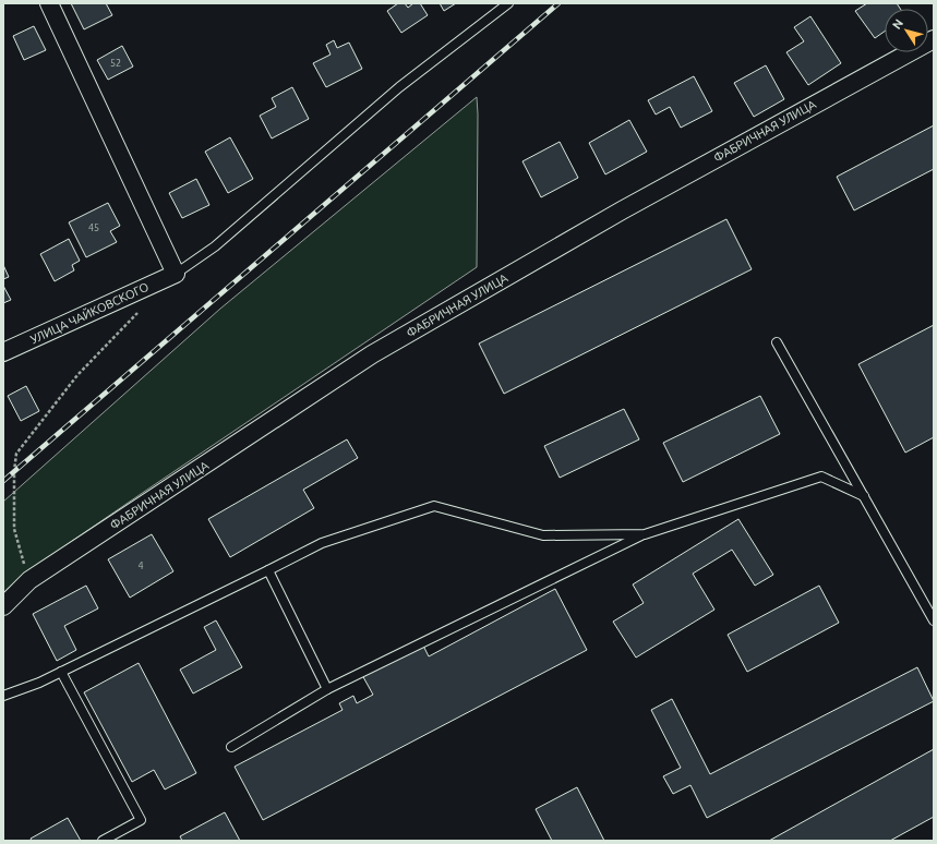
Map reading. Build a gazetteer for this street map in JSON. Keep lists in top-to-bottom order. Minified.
{"streets":{"street":["ФАБРИЧНАЯ УЛИЦА","УЛИЦА ЧАЙКОВСКОГО"]},"house_numbers":["52","45","4"],"north":"top left"}
